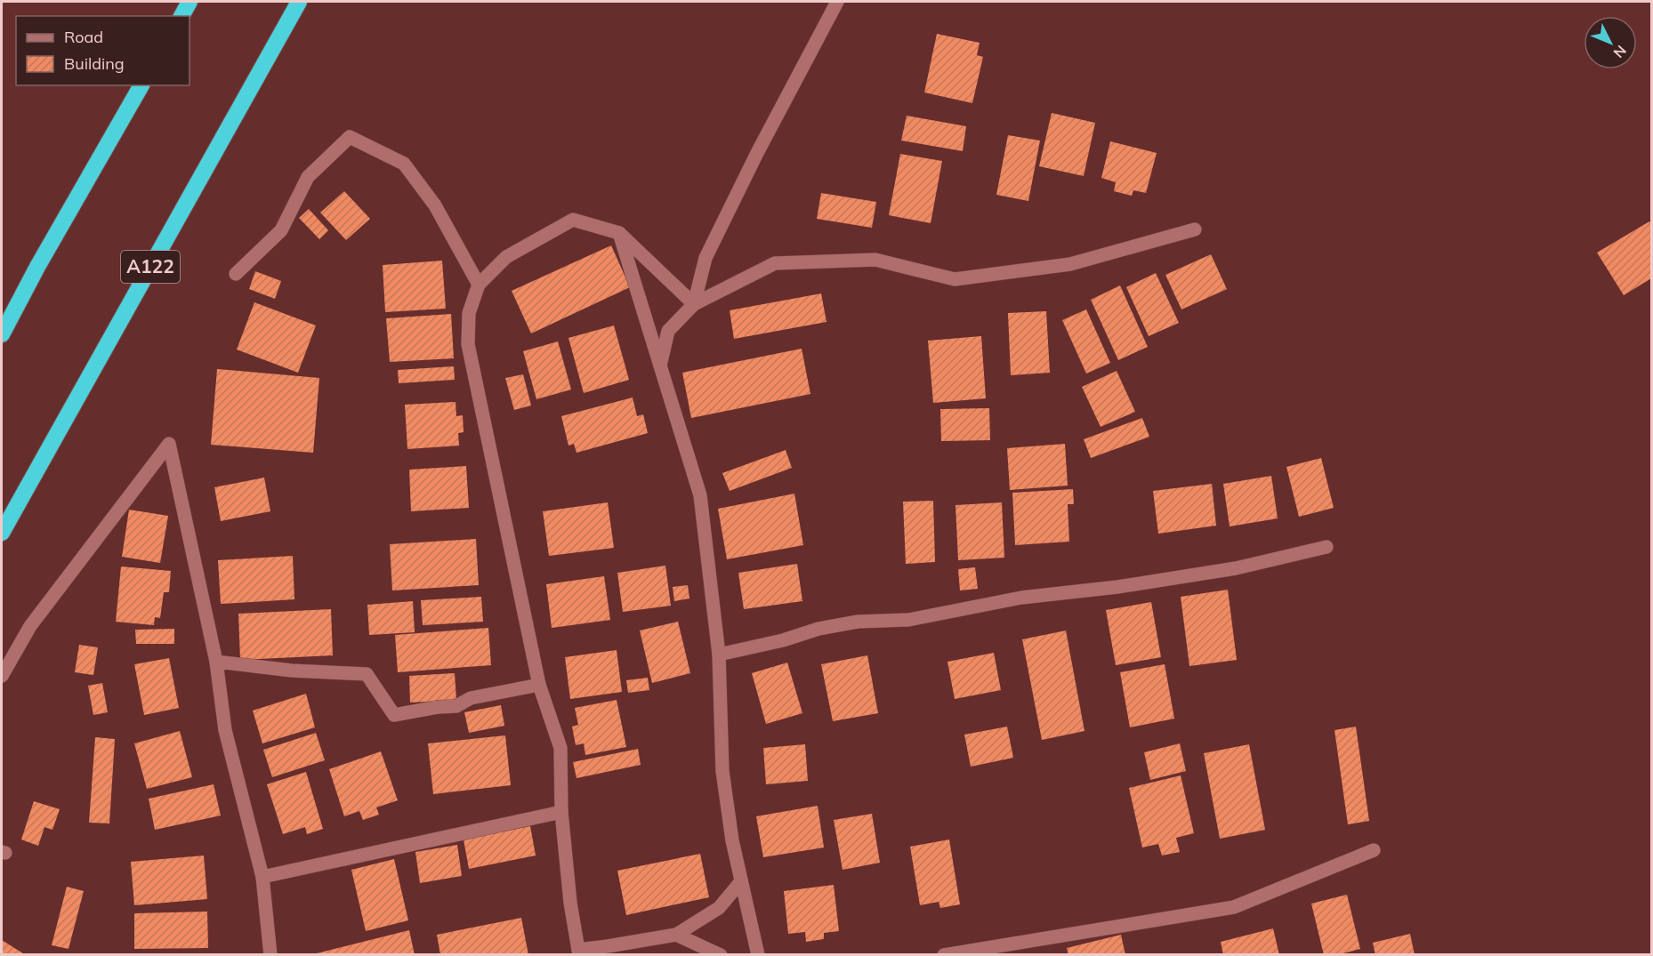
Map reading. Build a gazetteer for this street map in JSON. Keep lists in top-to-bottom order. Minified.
{"streets":{"highway":["A122"]},"legend":["Road","Building"],"north":"bottom right"}
